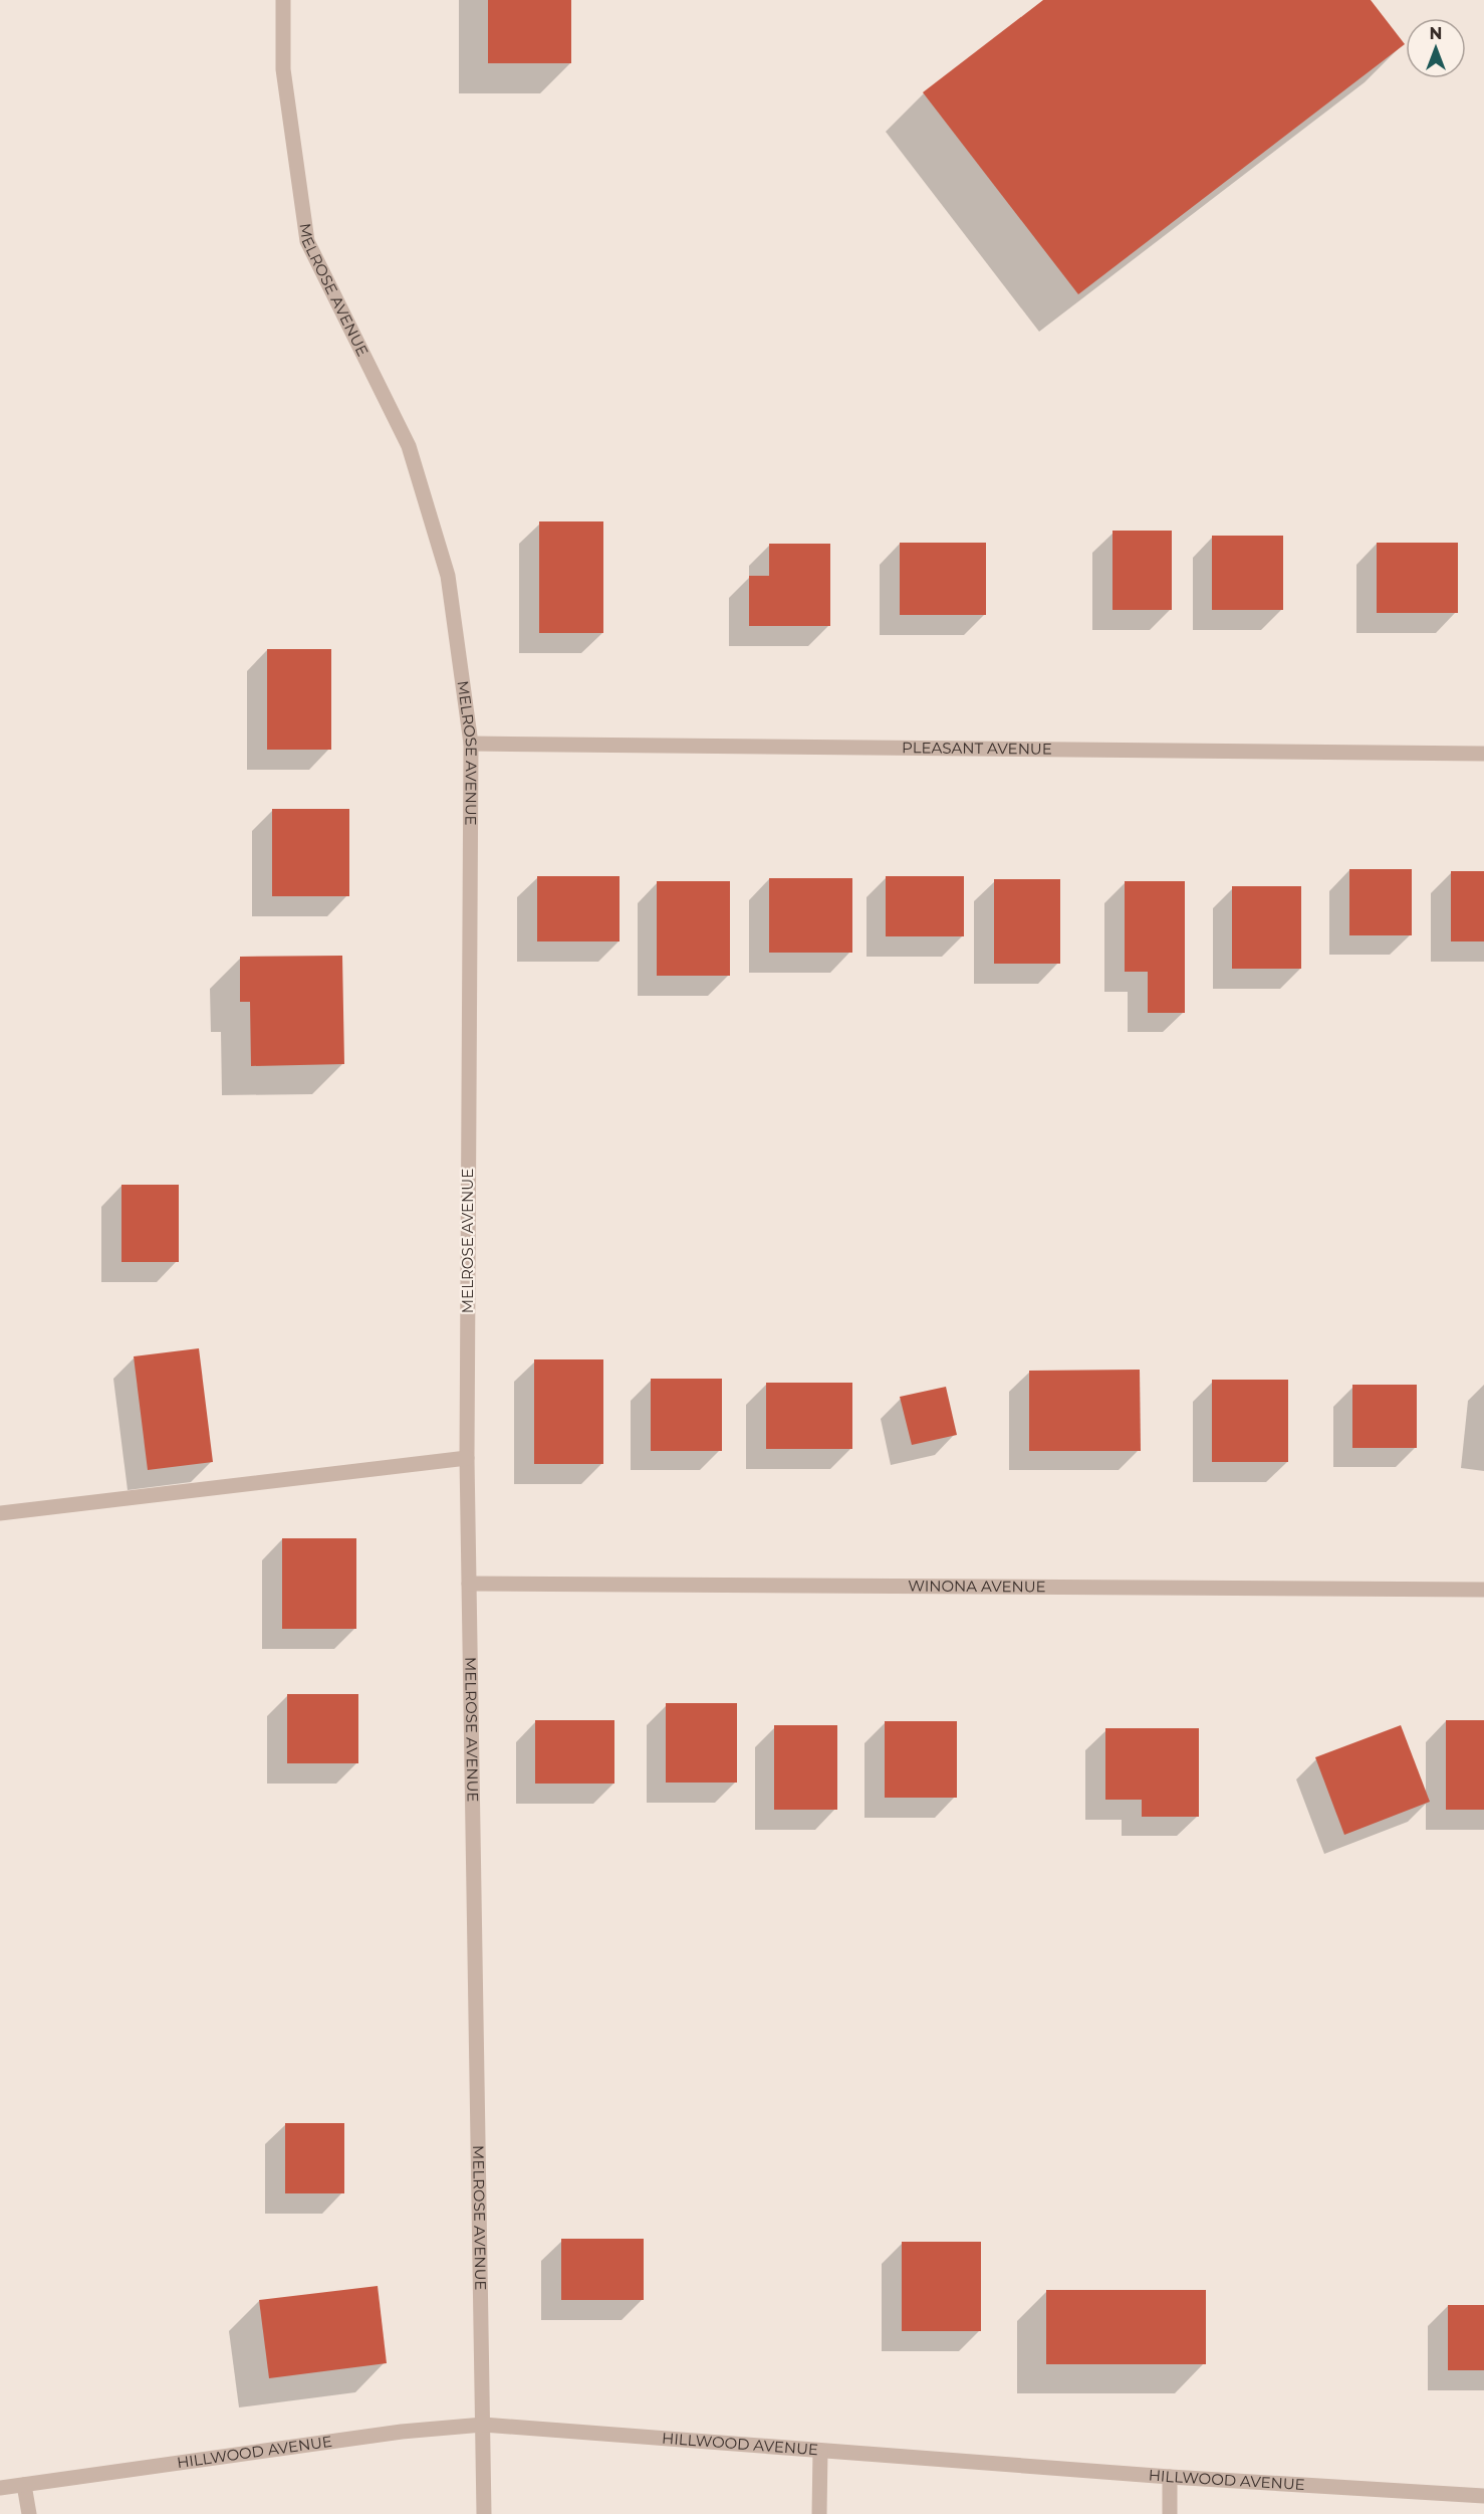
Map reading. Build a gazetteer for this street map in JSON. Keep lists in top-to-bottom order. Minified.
{"streets":{"street":["MELROSE AVENUE","PLEASANT AVENUE","WINONA AVENUE","HILLWOOD AVENUE"]},"crossings":[["MELROSE AVENUE","PLEASANT AVENUE"],["MELROSE AVENUE","WINONA AVENUE"],["MELROSE AVENUE","HILLWOOD AVENUE"]],"north":"top"}
